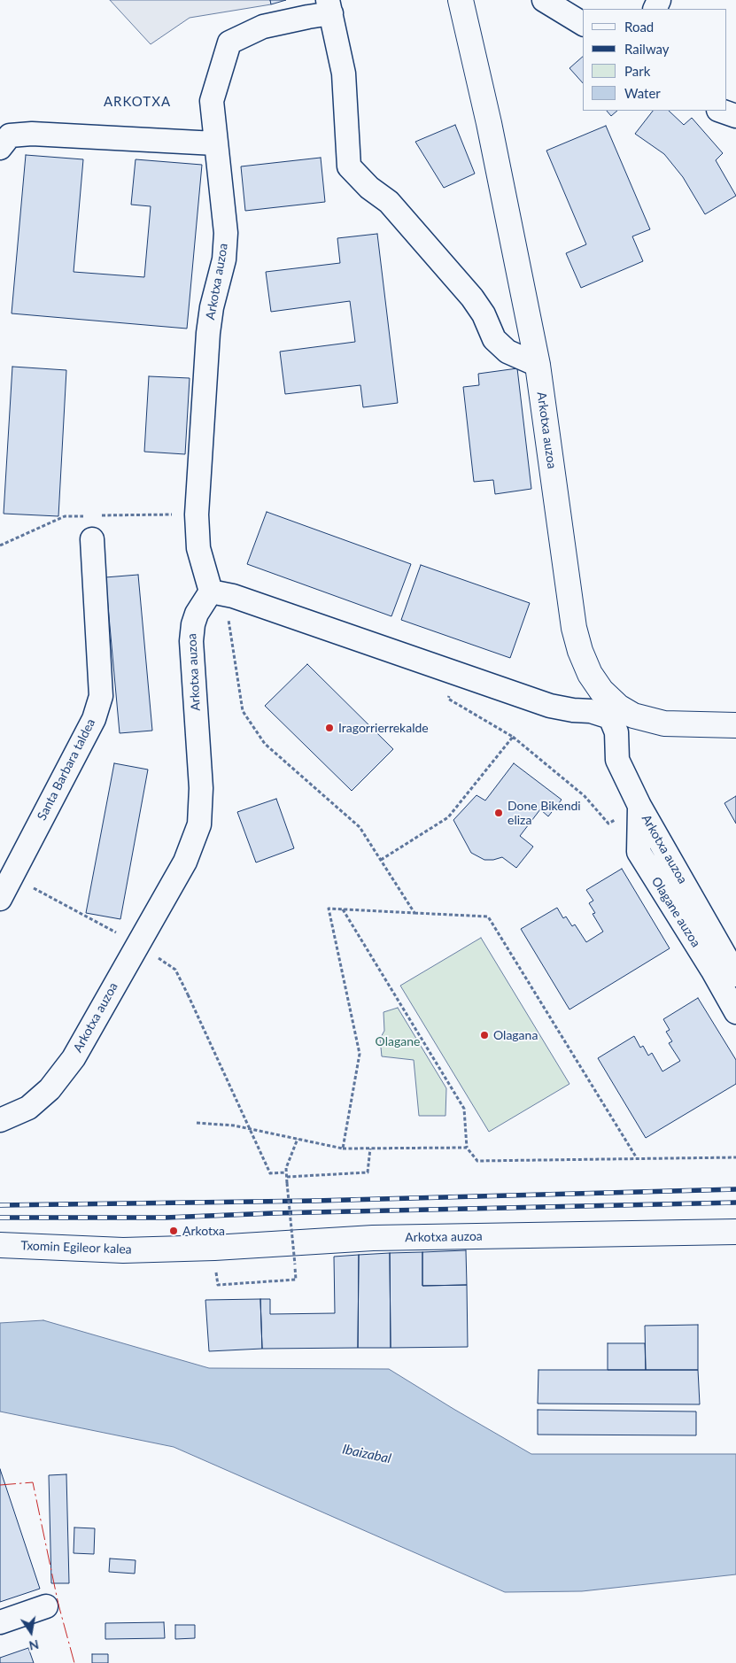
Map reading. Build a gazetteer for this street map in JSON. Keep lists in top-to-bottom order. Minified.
{"streets":{"street":["Arkotxa auzoa","Santa Barbara taldea","Olagane auzoa","Txomin Egileor kalea"]},"crossings":[["Arkotxa auzoa","Olagane auzoa"],["Arkotxa auzoa","Txomin Egileor kalea"]],"districts":["ARKOTXA"],"water":["Ibaizabal"],"parks":["Olagane"],"places":["Iragorrierrekalde","Done Bikendi eliza","Olagana","Arkotxa"],"legend":["Road","Railway","Park","Water"],"north":"bottom"}
